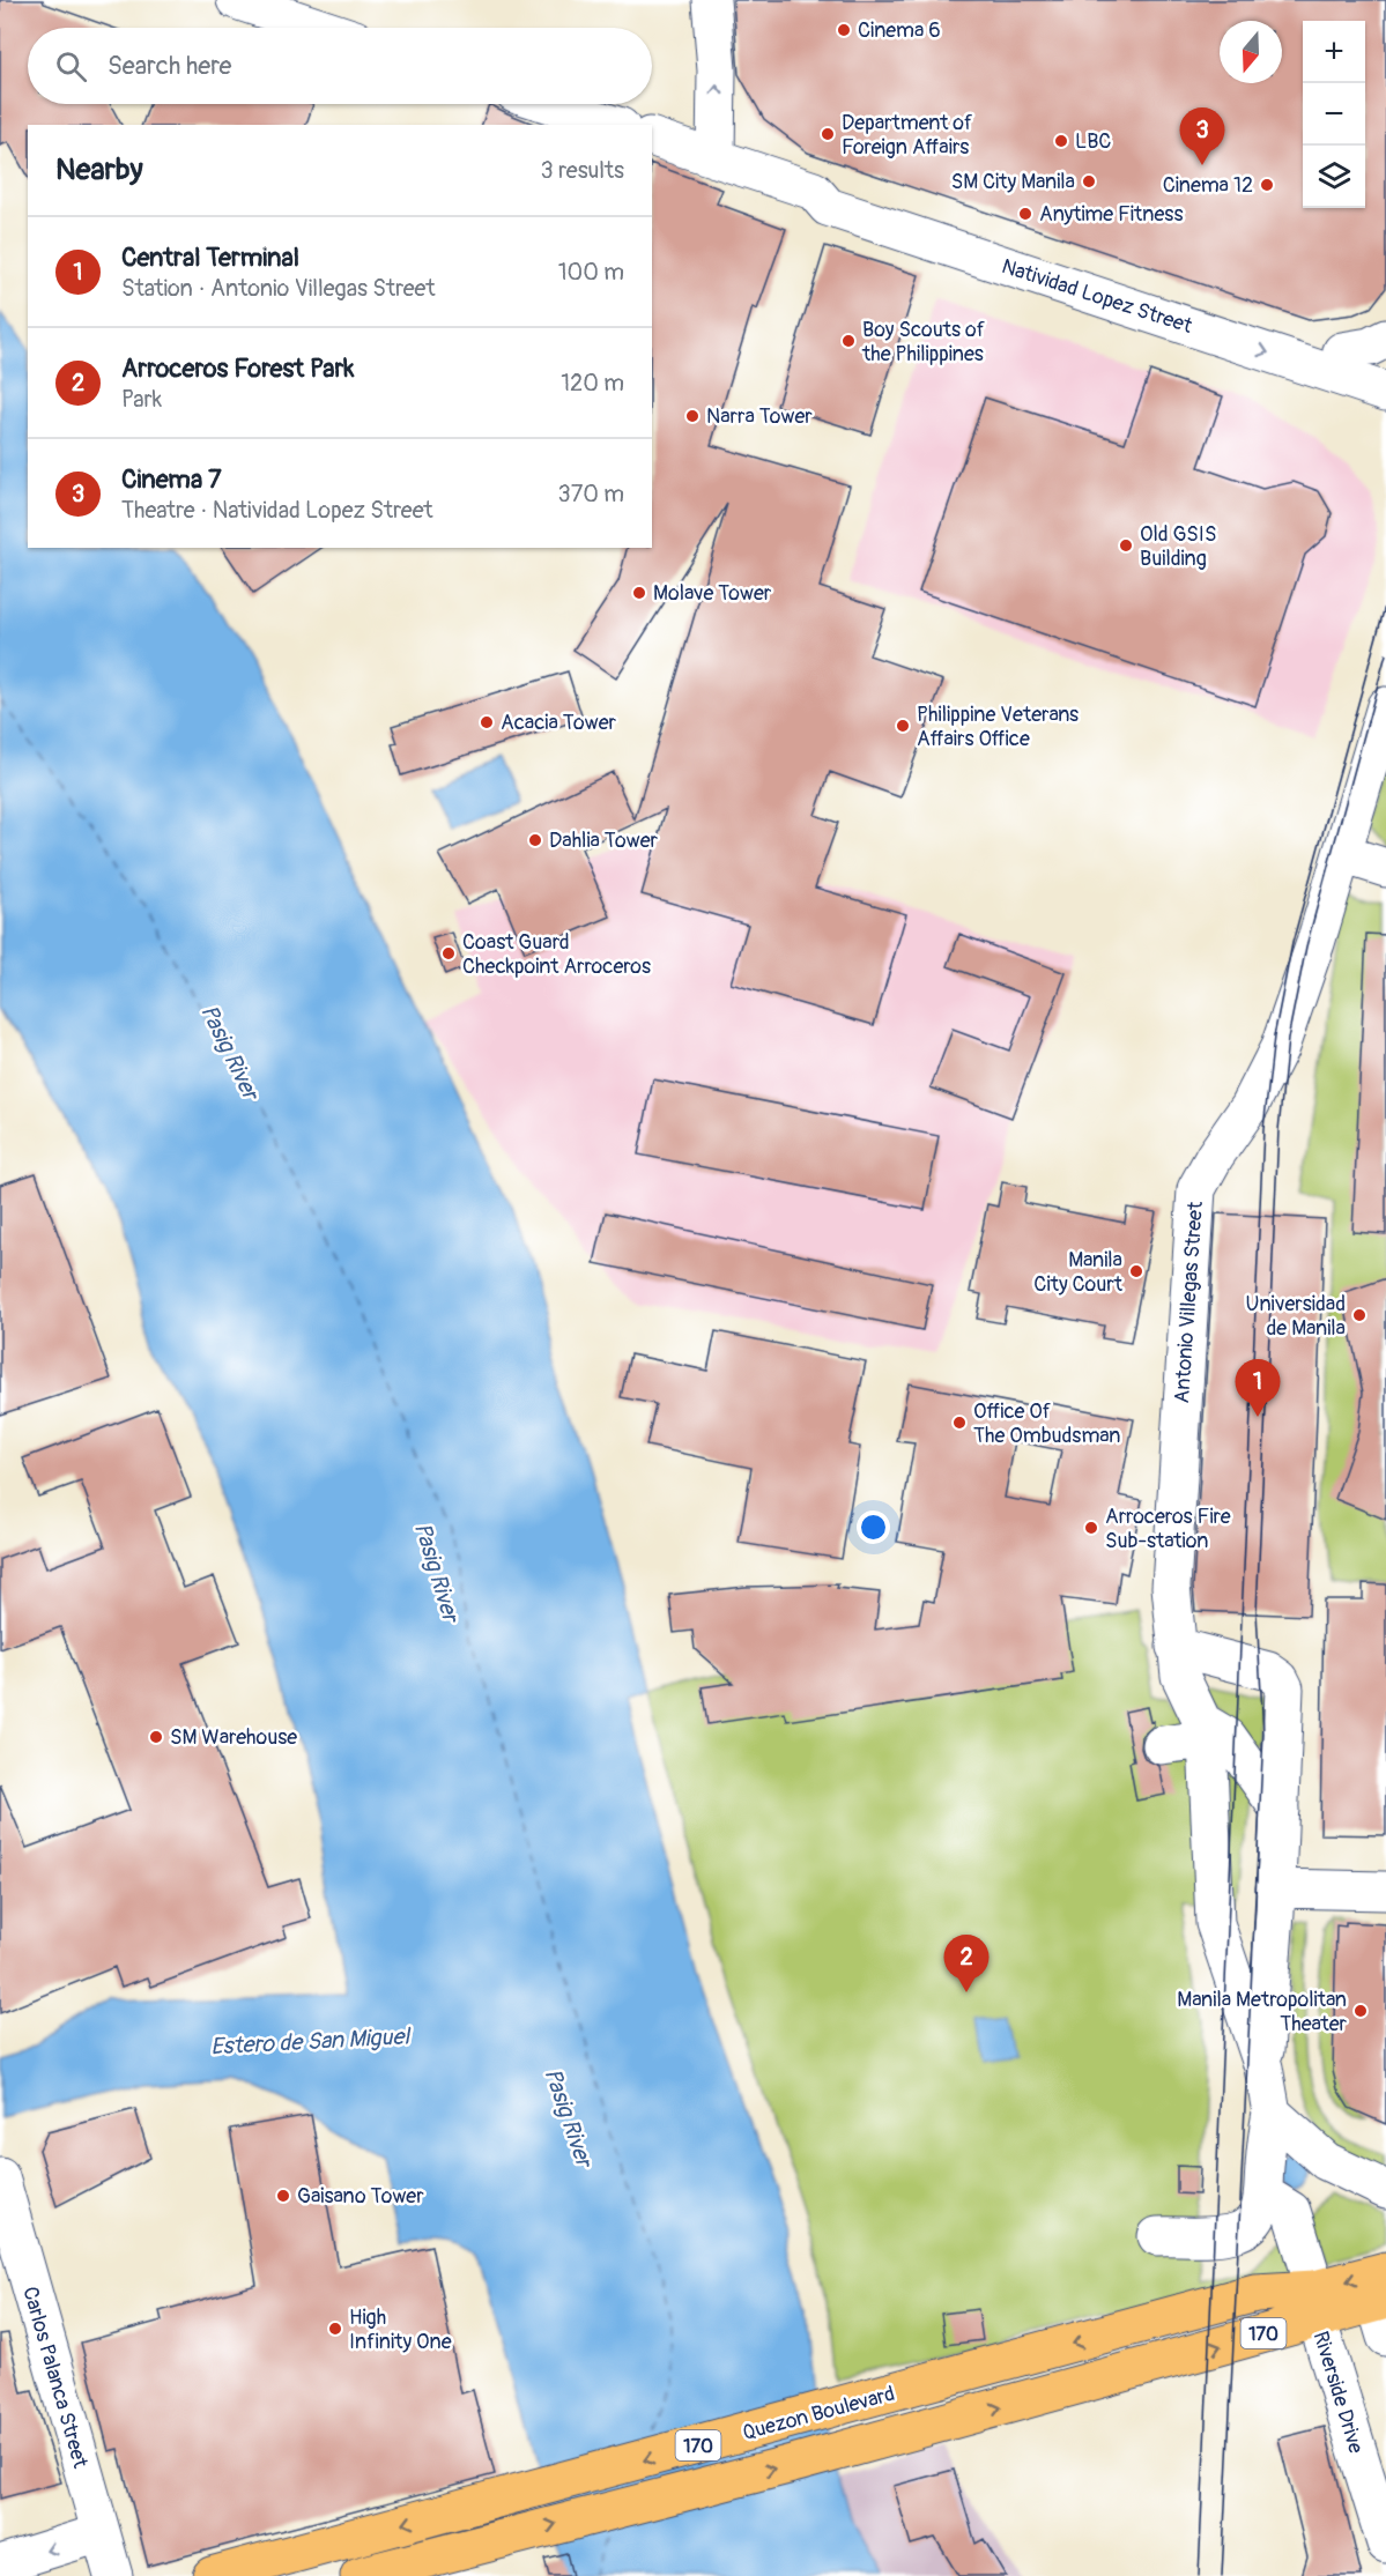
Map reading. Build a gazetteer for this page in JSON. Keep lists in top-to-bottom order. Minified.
{"streets":{"main road":["170","Quezon Boulevard"],"street":["Natividad Lopez Street","Antonio Villegas Street","Carlos Palanca Street","Riverside Drive"]},"crossings":[["Antonio Villegas Street","Riverside Drive"],["Antonio Villegas Street","Quezon Boulevard"],["Riverside Drive","Quezon Boulevard"]],"water":["Pasig River","Estero de San Miguel"],"places":["Cinema 6","Department of Foreign Affairs","LBC","SM City Manila","Cinema 12","Anytime Fitness","Boy Scouts of the Philippines","Narra Tower","Old GSIS Building","Molave Tower","Acacia Tower","Philippine Veterans Affairs Office","Dahlia Tower","Coast Guard Checkpoint Arroceros","Manila City Court","Universidad de Manila","Office Of The Ombudsman","Arroceros Fire Sub-station","SM Warehouse","Manila Metropolitan Theater","Gaisano Tower","High Infinity One"],"north":"bottom","page":{"map_buttons":["+","−"],"search":"Search here","pins":["3","1","2"],"heading":["Nearby","3 results"],"list":[{"mark":"1","name":"Central Terminal","note":"Station · Antonio Villegas Street","value":"100 m"},{"mark":"2","name":"Arroceros Forest Park","note":"Park","value":"120 m"},{"mark":"3","name":"Cinema 7","note":"Theatre · Natividad Lopez Street","value":"370 m"}]}}
